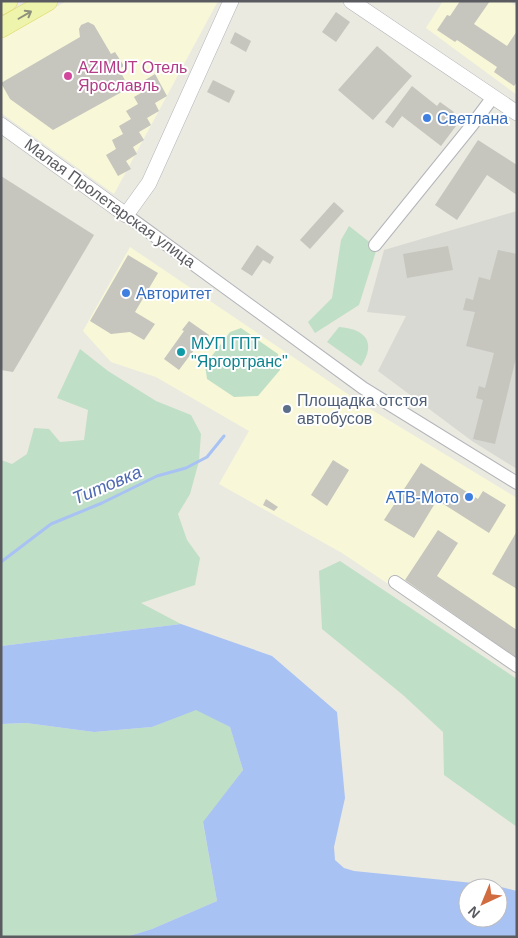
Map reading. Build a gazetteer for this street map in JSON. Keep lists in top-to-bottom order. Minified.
{"streets":{"street":["Малая Пролетарская улица"]},"water":["Титовка"],"places":["AZIMUT Отель Ярославль","Светлана","Авторитет","МУП ГПТ \"Яргортранс\"","Площадка отстоя автобусов","АТВ-Мото"],"north":"bottom left"}
